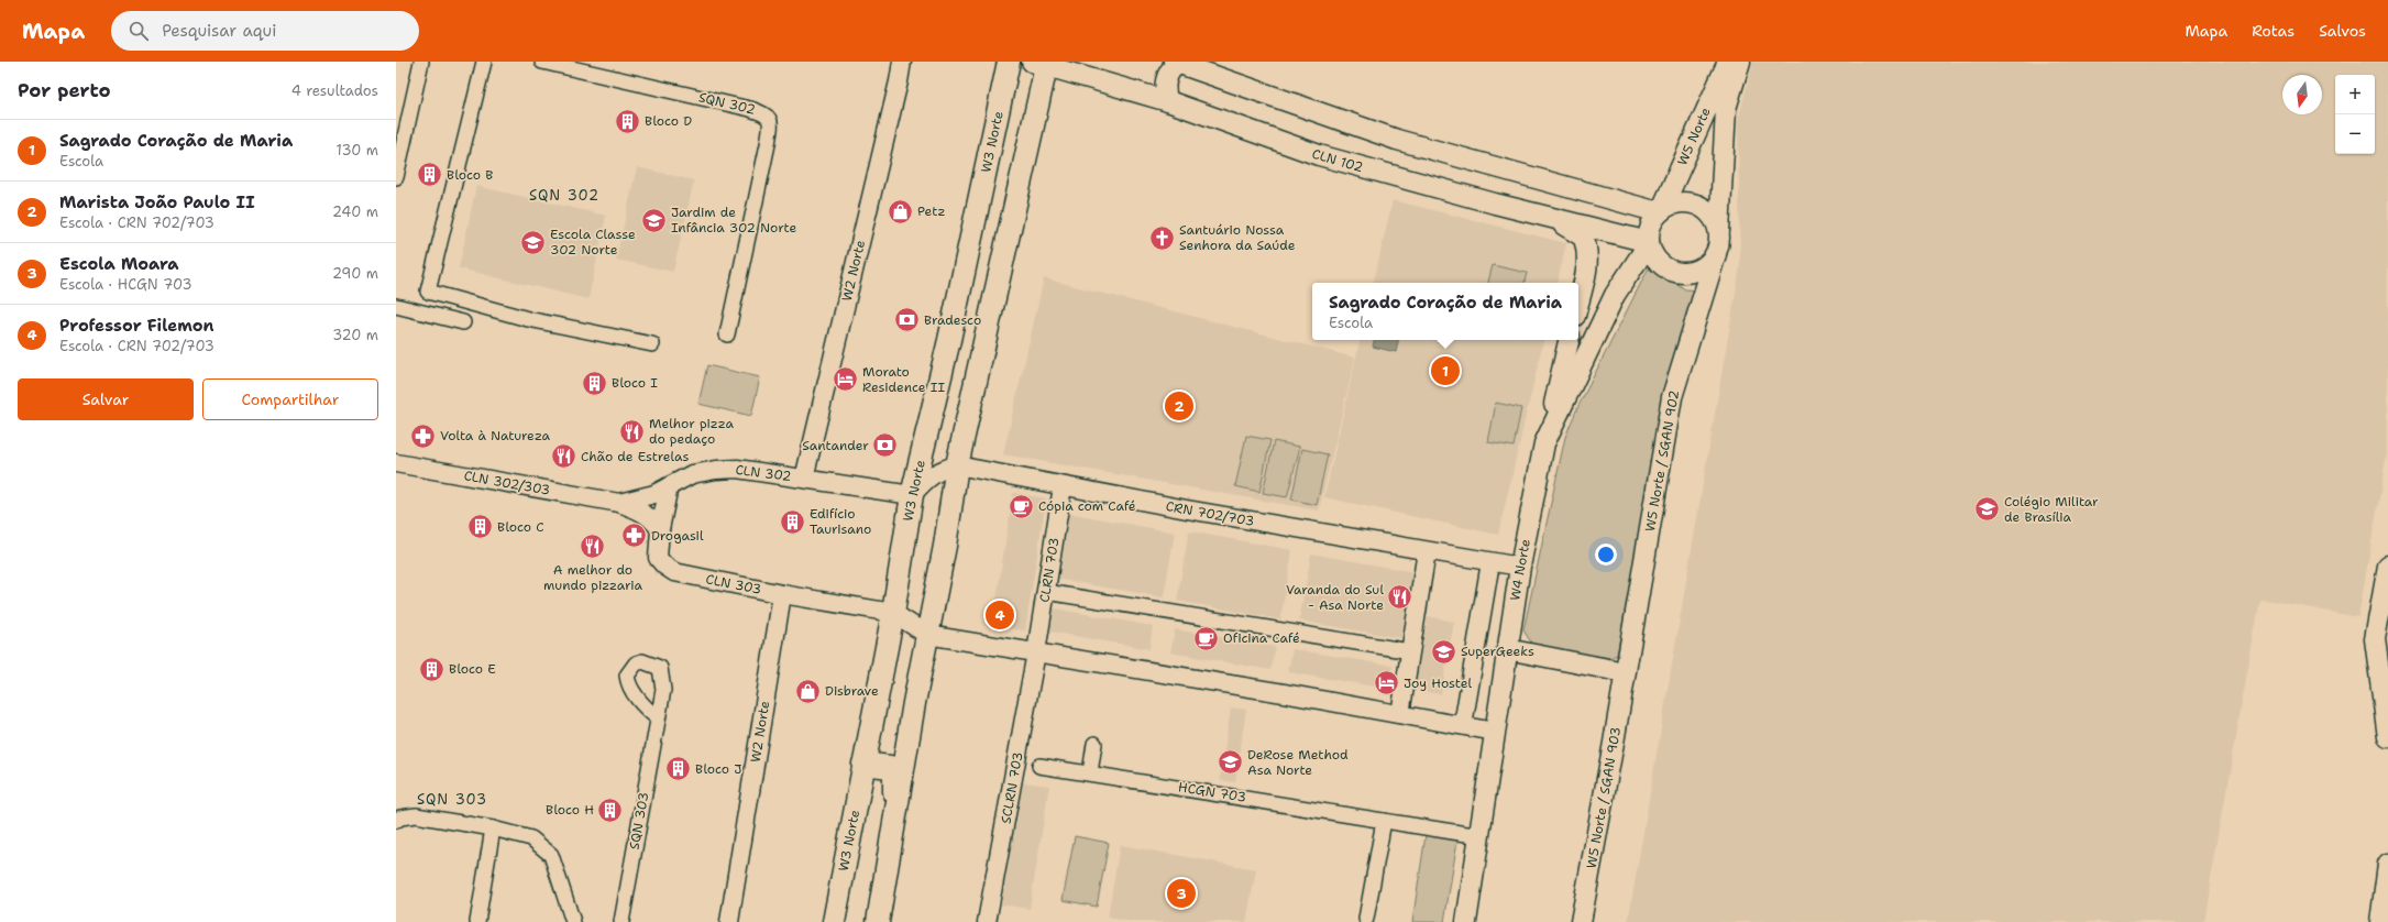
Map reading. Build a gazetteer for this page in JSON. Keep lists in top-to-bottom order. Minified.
{"streets":{"main road":["W5 Norte","W3 Norte","CLN 102","W5 Norte / SGAN 902","W4 Norte","W5 Norte / SGAN 903"],"street":["SQN 302","W2 Norte","CLN 302","CLN 302/303","CRN 702/703","CLRN 703","CLN 303","SCLRN 703","HCGN 703","SQN 303"]},"crossings":[["W5 Norte","CLN 102"],["W5 Norte","W5 Norte / SGAN 902"],["W5 Norte","W4 Norte"],["W3 Norte","CLN 302"],["W3 Norte","CRN 702/703"],["W3 Norte","CLN 303"],["CLN 102","W5 Norte / SGAN 902"],["CLN 102","W4 Norte"],["W2 Norte","CLN 302"],["W2 Norte","CLN 303"],["W5 Norte / SGAN 902","W4 Norte"],["W5 Norte / SGAN 902","W5 Norte / SGAN 903"],["CLN 302","CLN 302/303"],["CLN 302","CRN 702/703"],["CRN 702/703","CLRN 703"],["CRN 702/703","W4 Norte"],["CLRN 703","SCLRN 703"],["W4 Norte","HCGN 703"]],"districts":["SQN 302","SQN 303"],"places":{"building":["Bloco D","Bloco B","Bloco I","Edifício Taurisano","Bloco C","Bloco E","Bloco J","Bloco H"],"shop":["Petz","Disbrave"],"school or university":["Jardim de Infância 302 Norte","Escola Classe 302 Norte","Colégio Militar de Brasília","SuperGeeks","DeRose Method Asa Norte"],"church":["Santuário Nossa Senhora da Saúde"],"bank":["Bradesco","Santander"],"hotel":["Morato Residence II","Joy Hostel"],"restaurant":["Melhor pizza do pedaço","Chão de Estrelas","A melhor do mundo pizzaria","Varanda do Sul - Asa Norte"],"pharmacy":["Volta à Natureza","Drogasil"],"cafe":["Cópia com Café","Oficina Café"]},"north":"bottom","page":{"header":"Mapa","search":"Pesquisar aqui","nav":["Mapa","Rotas","Salvos"],"heading":["Por perto","4 resultados"],"map_buttons":["+","−"],"list":[{"mark":"1","name":"Sagrado Coração de Maria","note":"Escola","value":"130 m"},{"mark":"2","name":"Marista João Paulo II","note":"Escola · CRN 702/703","value":"240 m"},{"mark":"3","name":"Escola Moara","note":"Escola · HCGN 703","value":"290 m"},{"mark":"4","name":"Professor Filemon","note":"Escola · CRN 702/703","value":"320 m"}],"popup":["Sagrado Coração de Maria","Escola"],"pins":["1","2","4","3"],"buttons":["Salvar","Compartilhar"]}}
